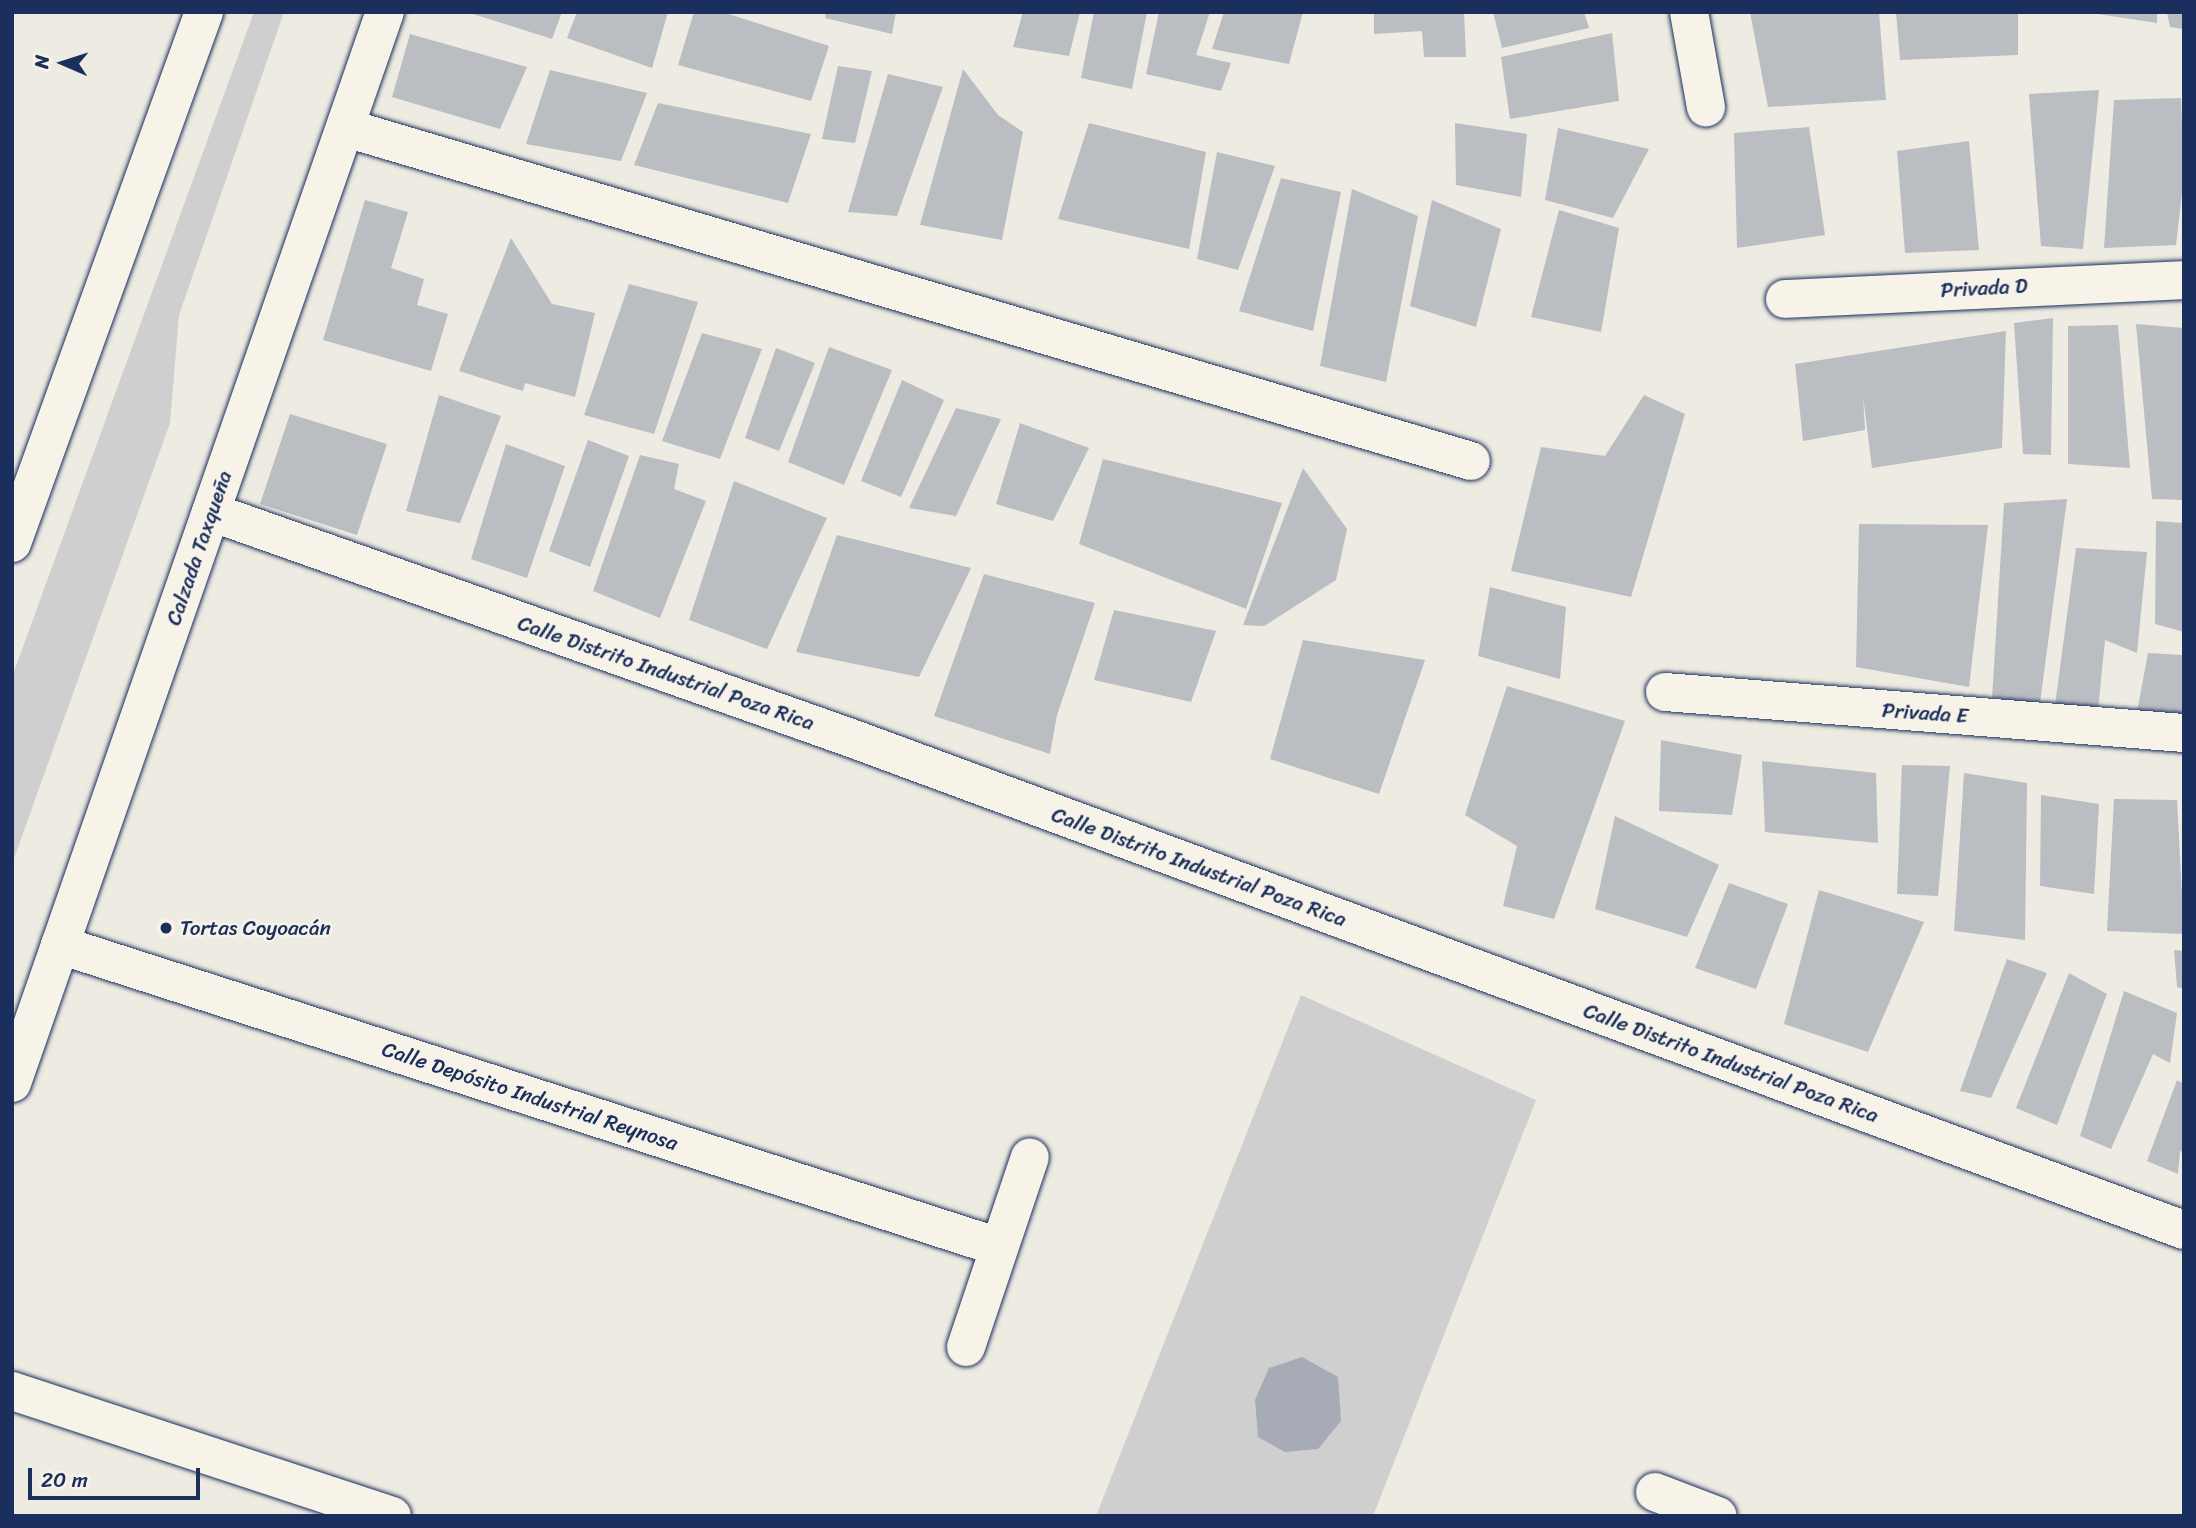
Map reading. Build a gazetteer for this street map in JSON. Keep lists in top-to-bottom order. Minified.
{"streets":{"street":["Privada D","Calzada Taxqueña","Calle Distrito Industrial Poza Rica","Privada E","Calle Depósito Industrial Reynosa"]},"crossings":[["Calzada Taxqueña","Calle Distrito Industrial Poza Rica"],["Calzada Taxqueña","Calle Depósito Industrial Reynosa"]],"places":["Tortas Coyoacán"],"scale_bar":"20 m","north":"left"}
